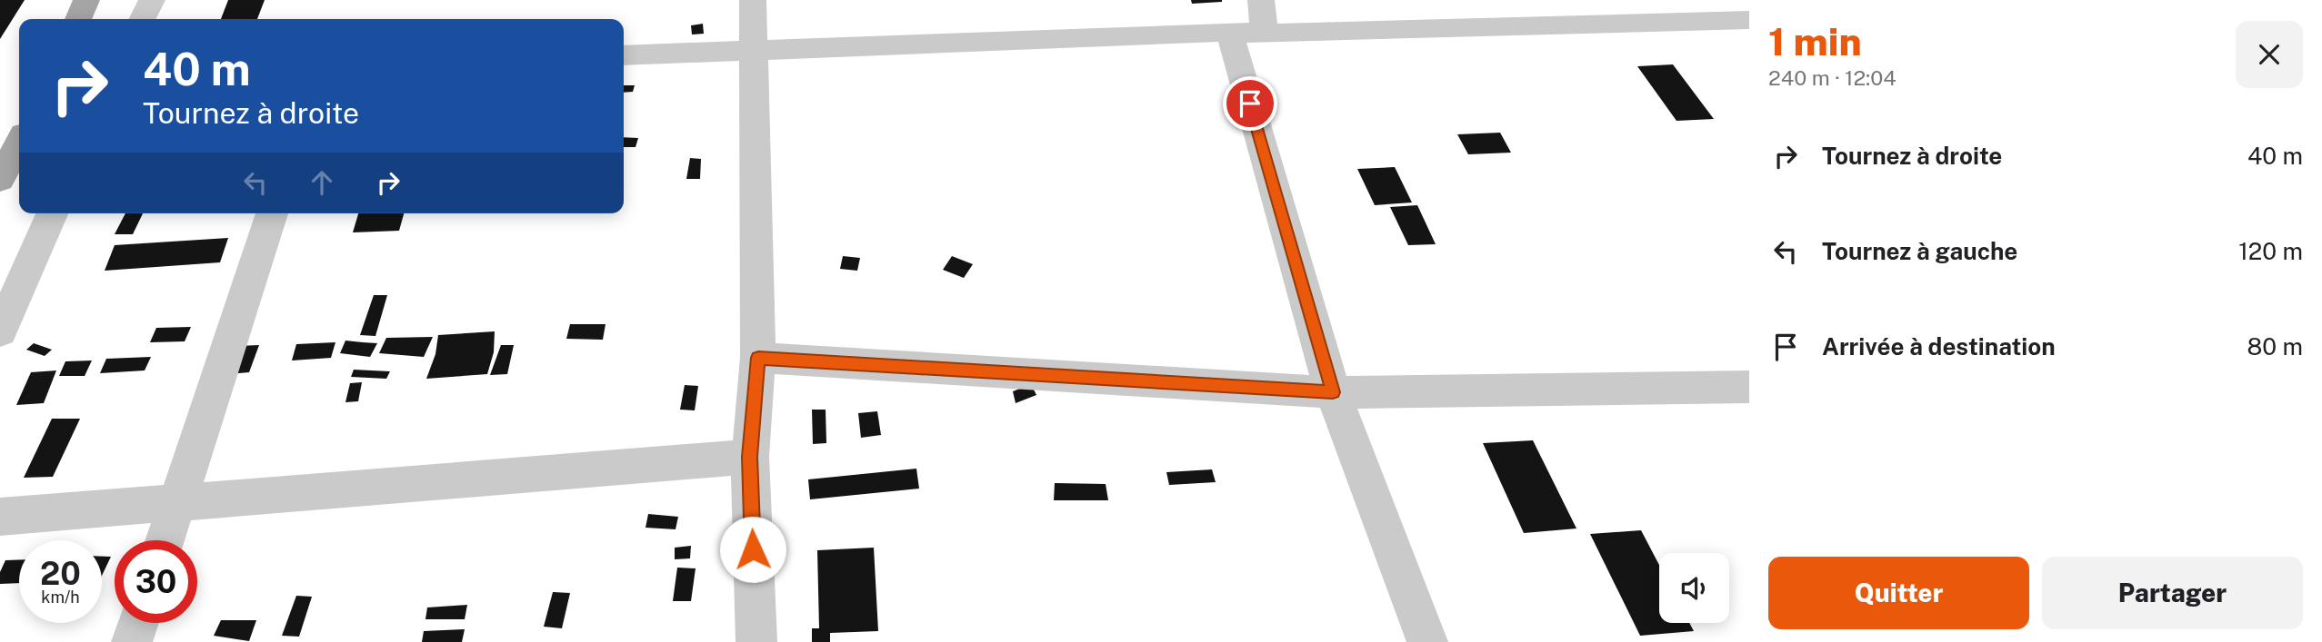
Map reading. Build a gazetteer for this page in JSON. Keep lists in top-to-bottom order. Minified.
{"page":{"heading":["1 min","240 m · 12:04"],"turn":["40 m","Tournez à droite"],"list":[{"name":"Tournez à droite","value":"40 m"},{"name":"Tournez à gauche","value":"120 m"},{"name":"Arrivée à destination","value":"80 m"}],"speed":"20 km/h","limit":"30","buttons":["Quitter","Partager"]}}
